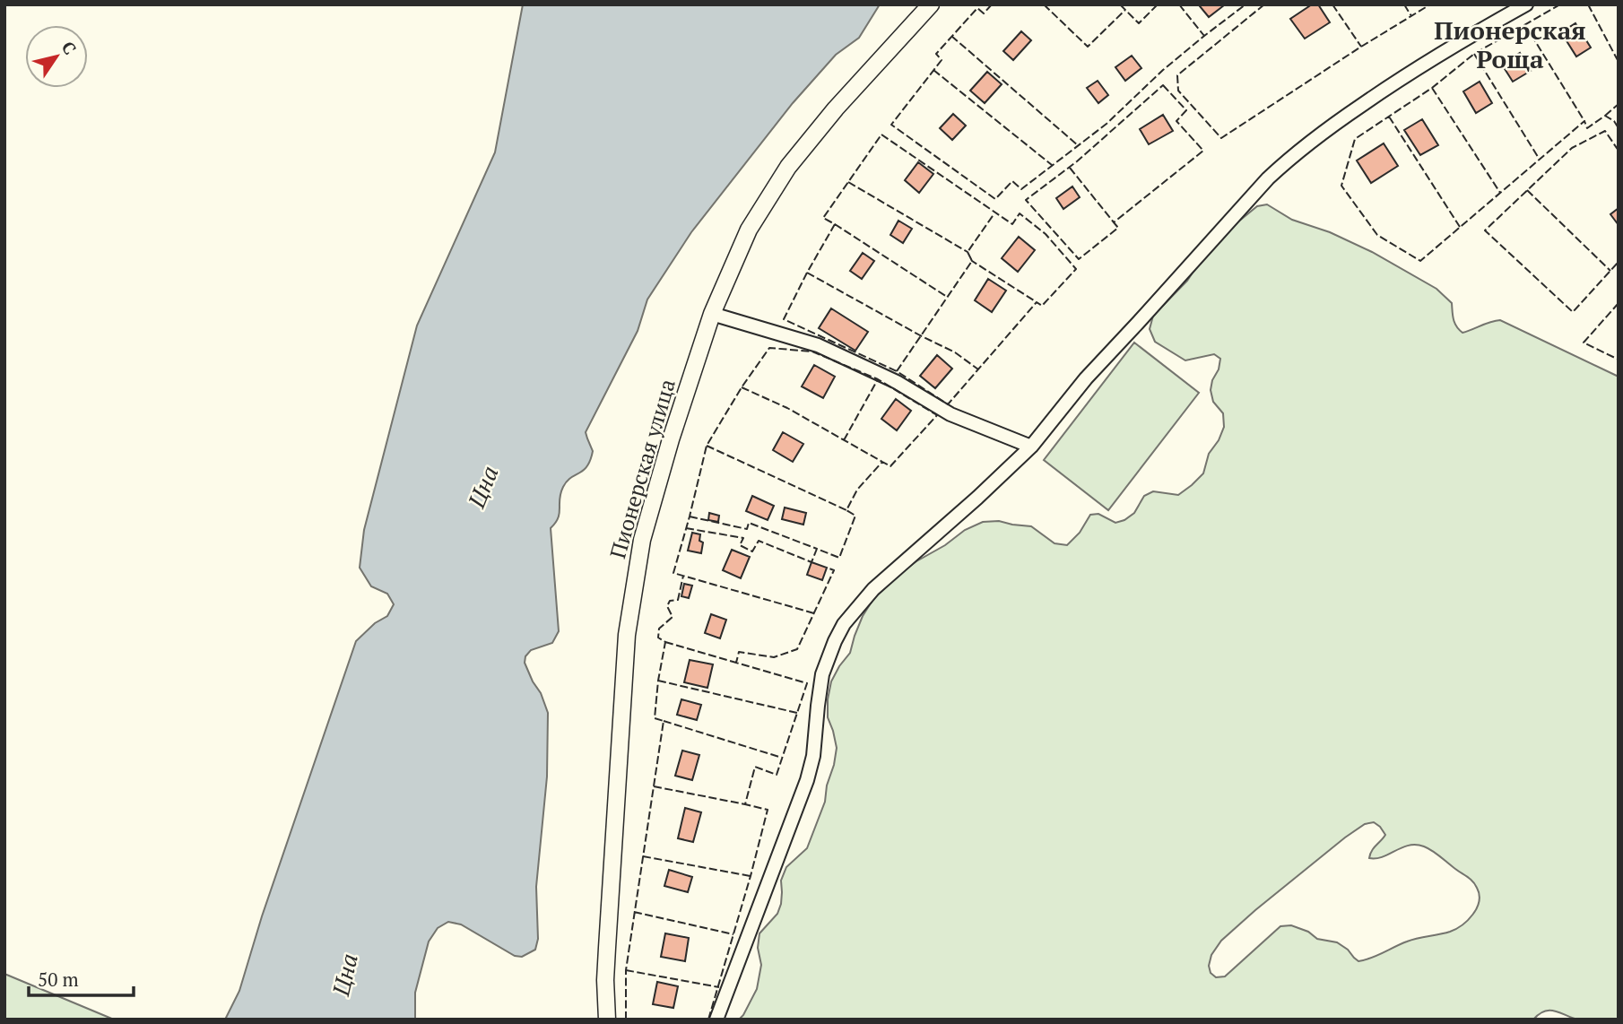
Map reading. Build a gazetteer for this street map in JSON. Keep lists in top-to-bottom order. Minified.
{"streets":{"street":["Пионерская улица"]},"districts":["Пионерская Роща"],"water":["Цна"],"scale_bar":"50 m","north":"top right"}
